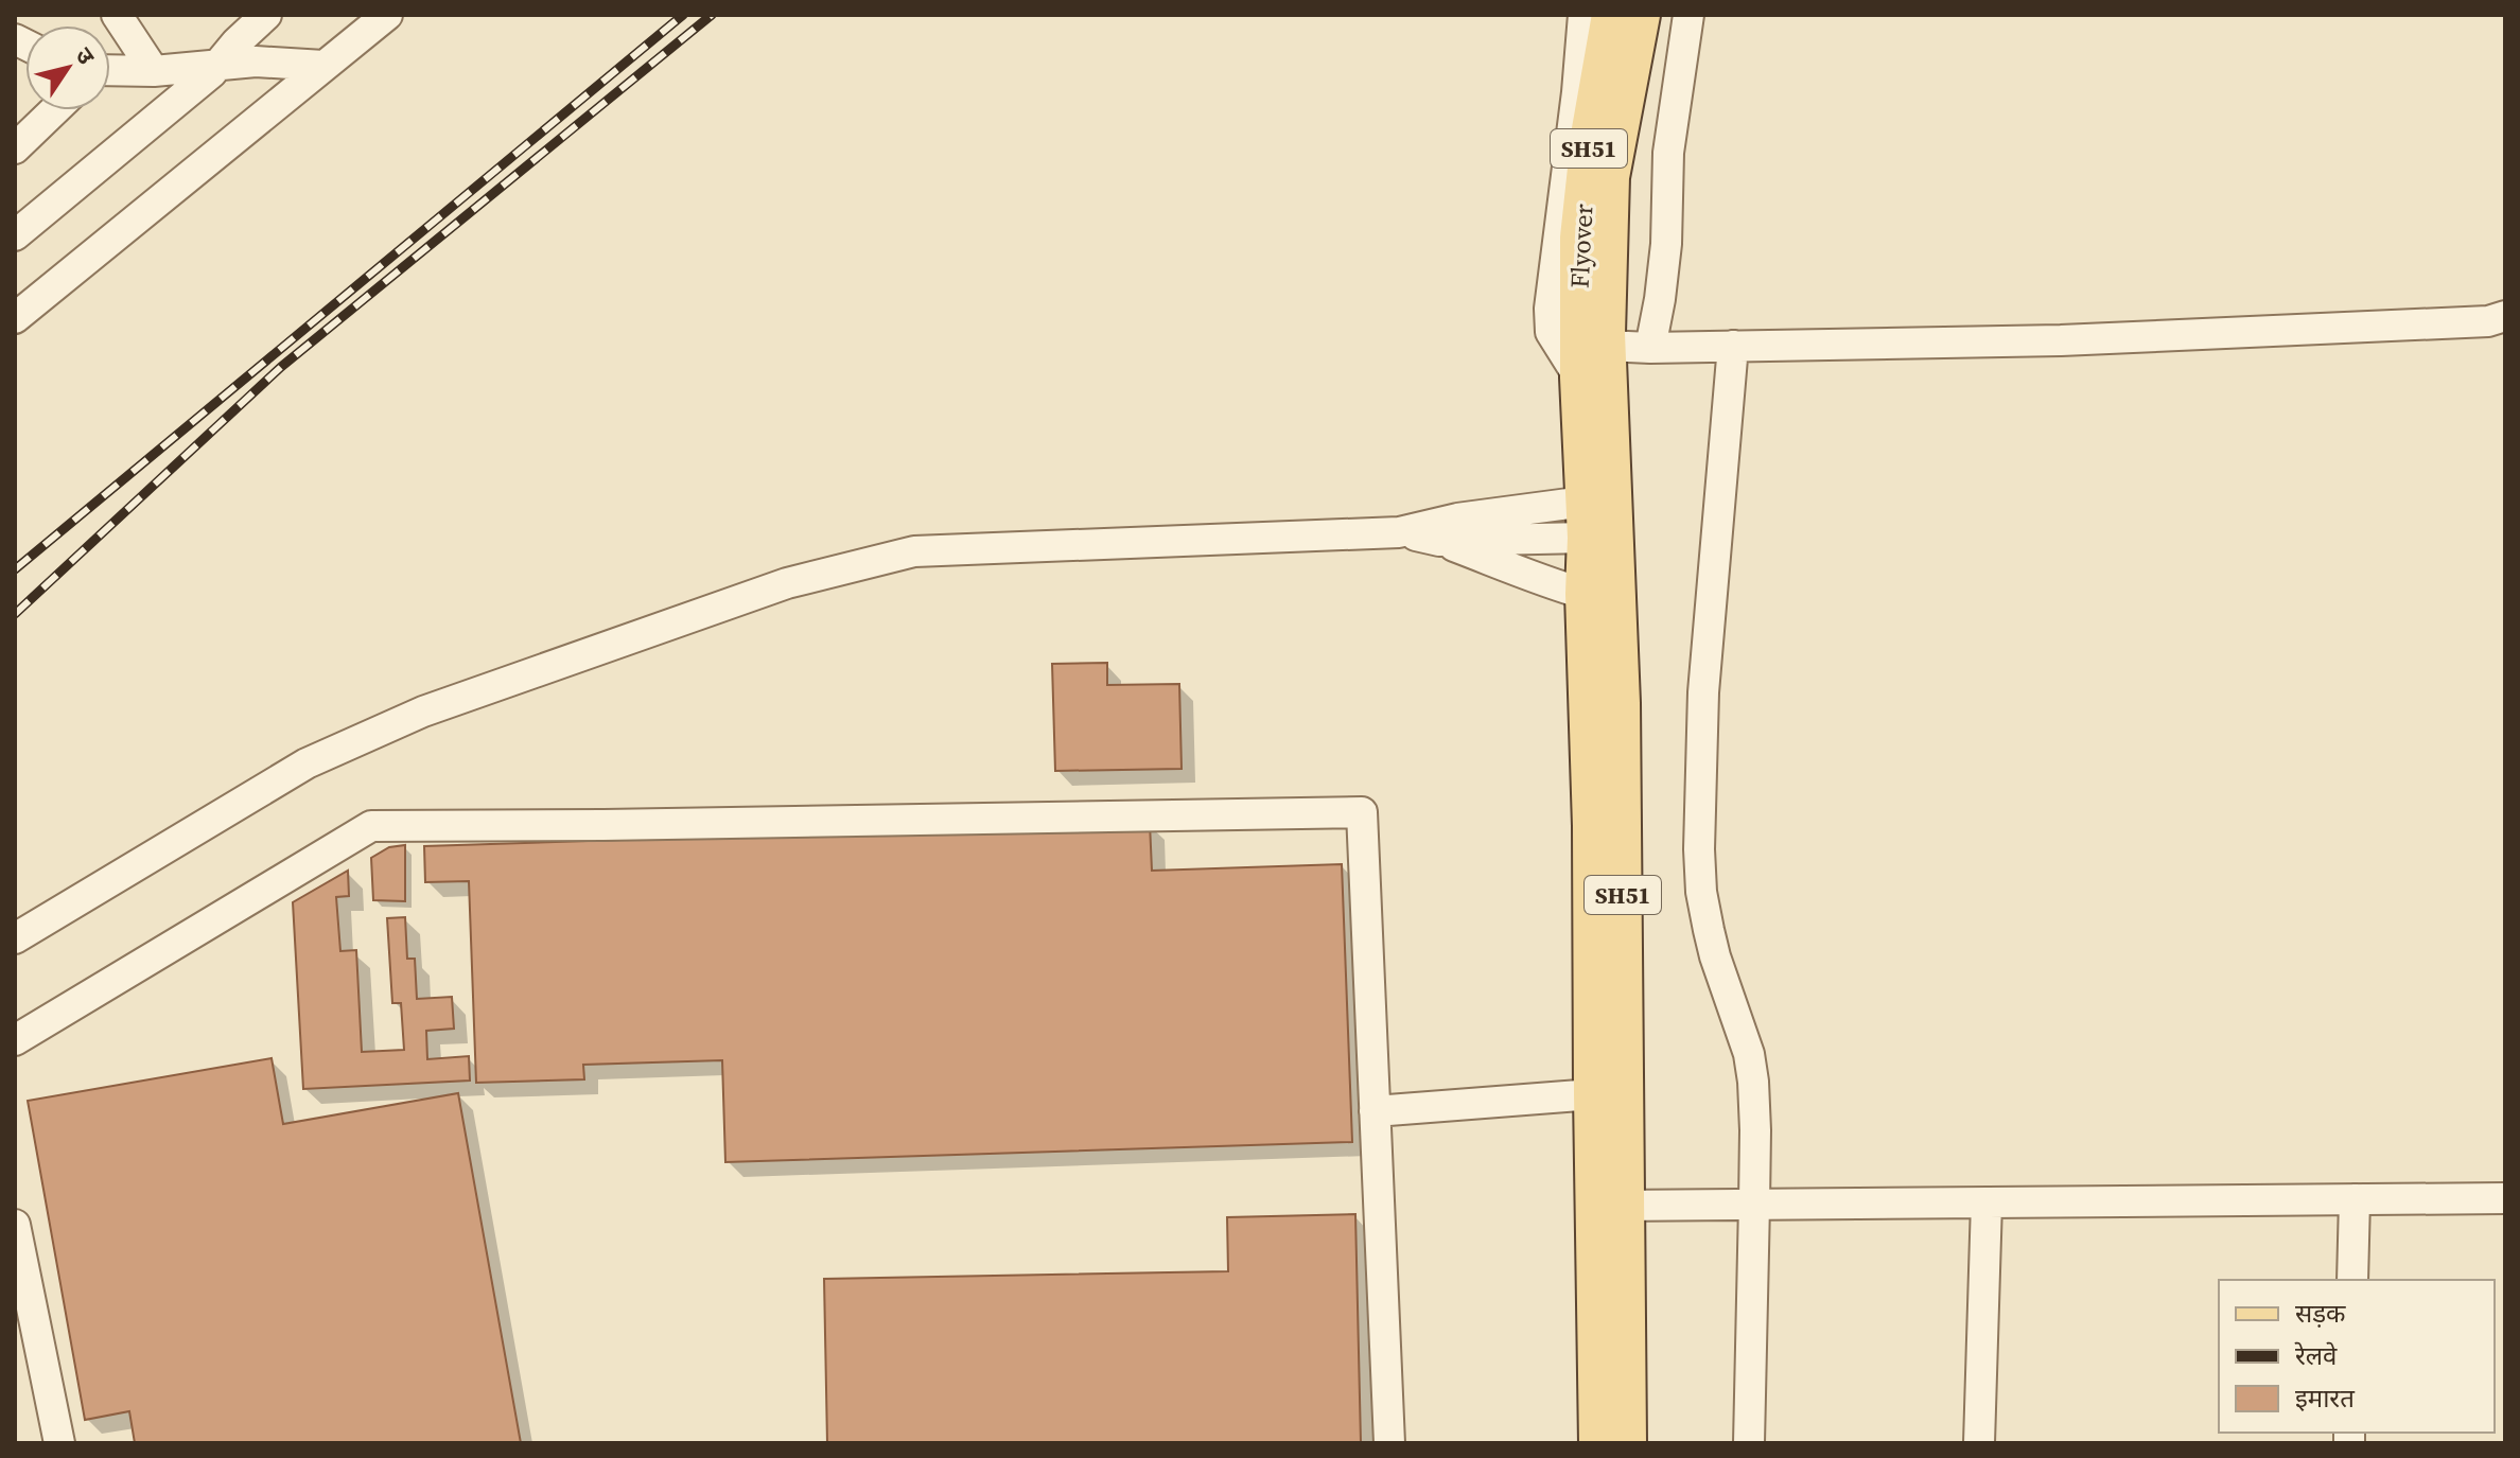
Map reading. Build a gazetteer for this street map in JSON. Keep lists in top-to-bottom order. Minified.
{"streets":{"main road":["SH51","Flyover"]},"crossings":[["SH51","Flyover"]],"legend":["सड़क","रेलवे","इमारत"],"north":"top right"}
